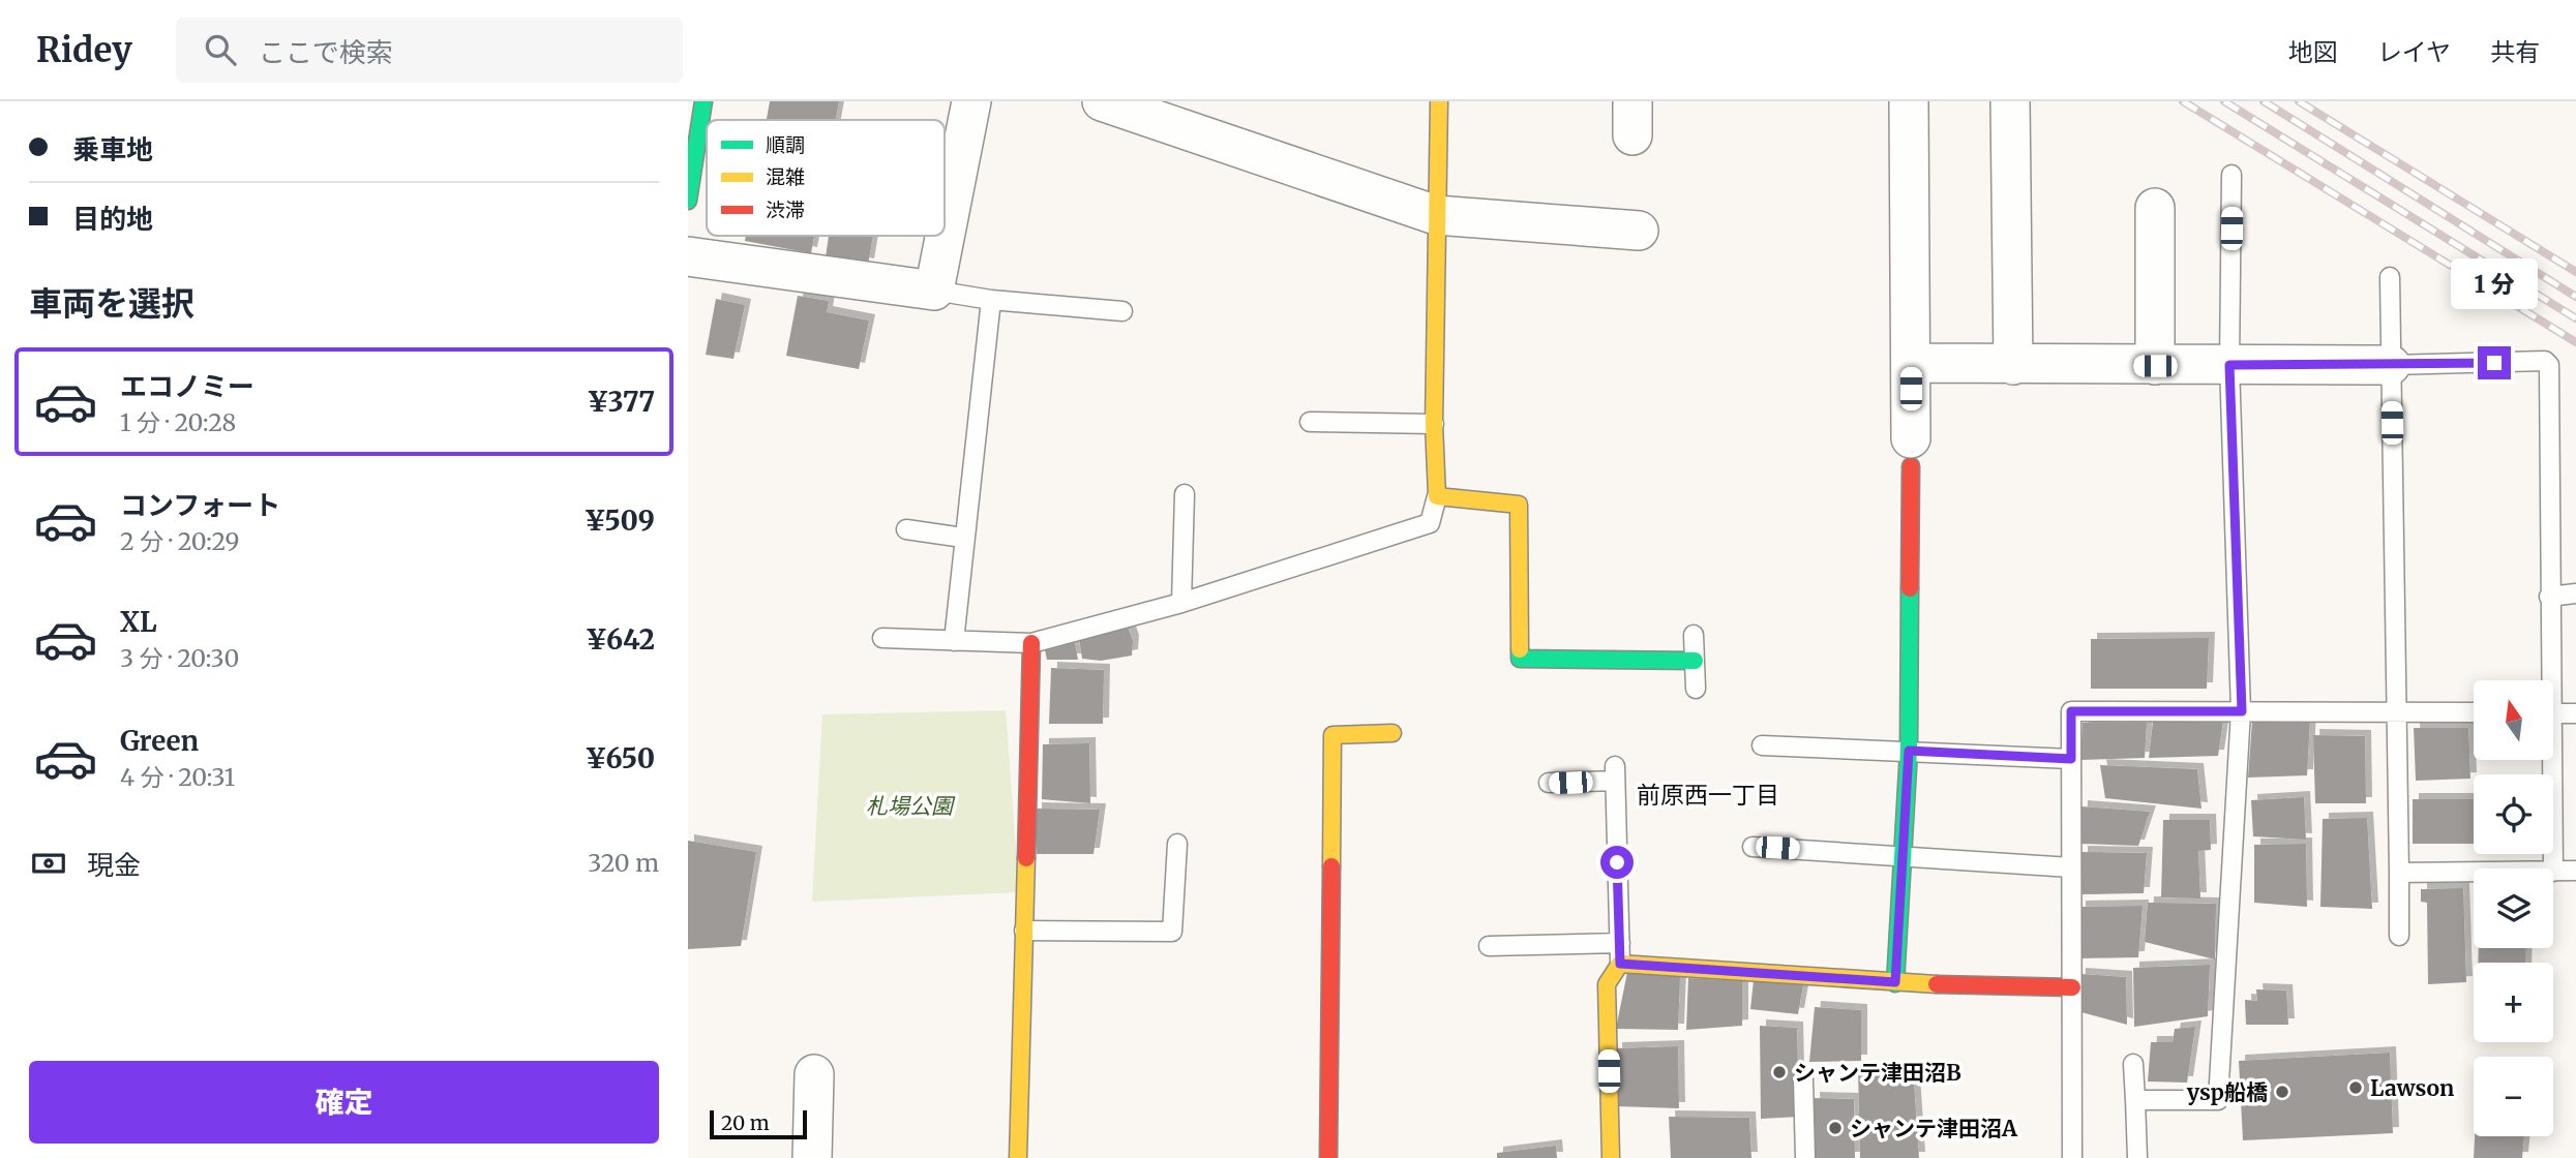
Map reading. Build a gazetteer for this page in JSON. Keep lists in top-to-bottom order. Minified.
{"districts":["前原西一丁目"],"parks":["札場公園"],"places":["シャンテ津田沼B","Lawson","ysp船橋","シャンテ津田沼A"],"legend":["順調","混雑","渋滞"],"scale_bar":"20 m","north":"top","page":{"header":"Ridey","search":"ここで検索","nav":["地図","レイヤ","共有"],"banner":["乗車地","目的地"],"bubble":"1 分","heading":"車両を選択","list":[{"name":"エコノミー","note":"1 分 · 20:28","value":"¥377"},{"name":"コンフォート","note":"2 分 · 20:29","value":"¥509"},{"name":"XL","note":"3 分 · 20:30","value":"¥642"},{"name":"Green","note":"4 分 · 20:31","value":"¥650"}],"map_buttons":["+","−"],"pay":["現金","320 m"],"buttons":"確定","scale":"20 m"}}
